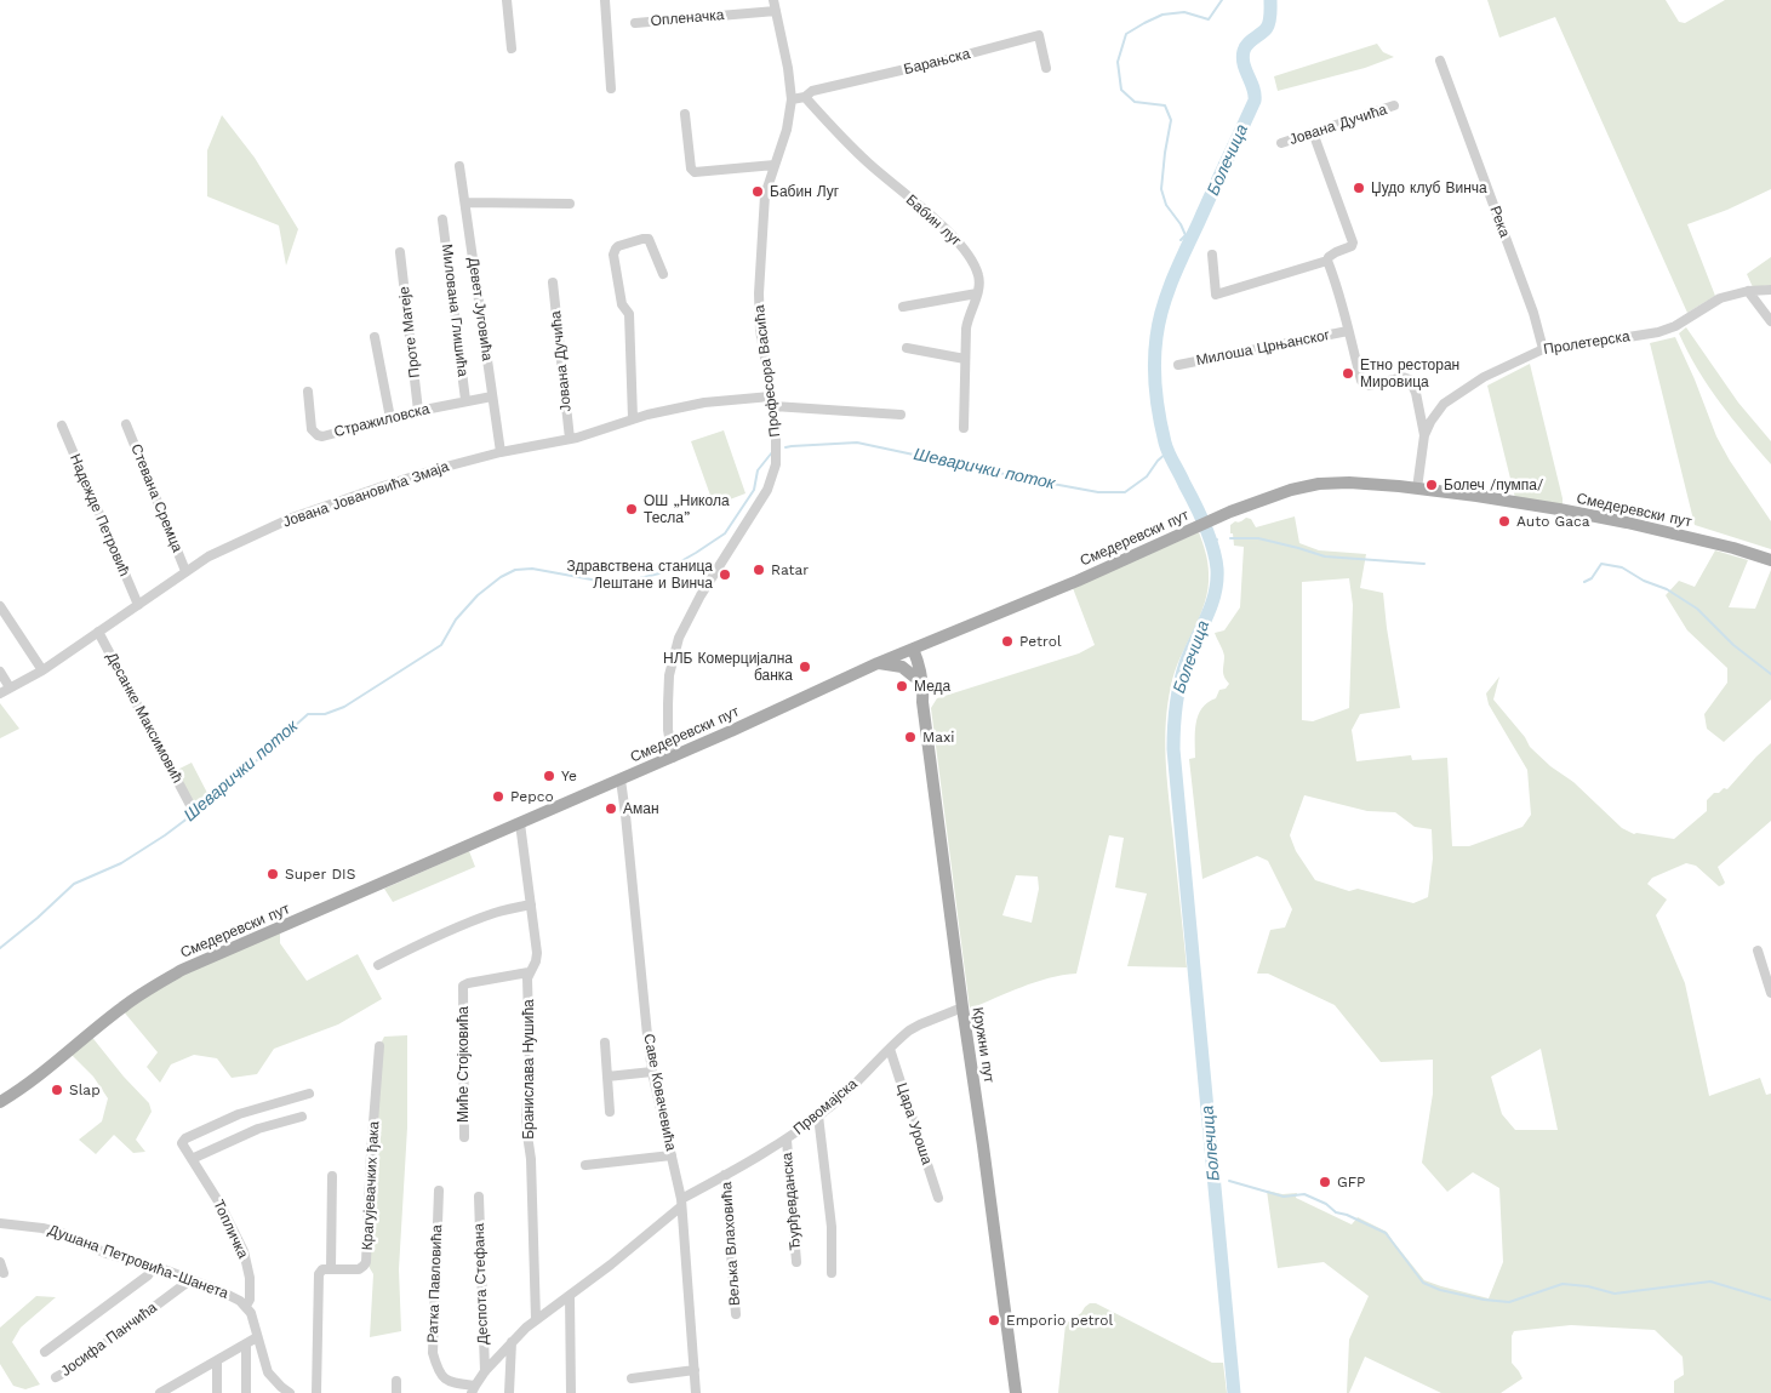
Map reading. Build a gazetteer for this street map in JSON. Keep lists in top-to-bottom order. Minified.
{"streets":{"main road":["Смедеревски пут","Кружни пут"],"street":["Опленачка","Барањска","Јована Дучића","Бабин луг","Река","Девет Југовића","Милована Глишића","Проте Матеје","Пролетерска","Милоша Црњанског","Професора Васића","Стражиловска","Јована Јовановића Змаја","Стевана Сремца","Надежде Петровић","Десанке Максимовић","Миће Стојковића","Бранислава Нушића","Саве Ковачевића","Првомајска","Цара Уроша","Крагујевачких ђака","Ђурђевданска","Топличка","Вељка Влаховића","Душана Петровића-Шанета","Ратка Павловића","Деспота Стефана","Јосифа Панчића"]},"crossings":[["Опленачка","Професора Васића"],["Барањска","Бабин луг"],["Јована Дучића","Јована Јовановића Змаја"],["Река","Пролетерска"],["Девет Југовића","Стражиловска"],["Девет Југовића","Јована Јовановића Змаја"],["Милована Глишића","Стражиловска"],["Проте Матеје","Стражиловска"],["Професора Васића","Јована Јовановића Змаја"],["Професора Васића","Смедеревски пут"],["Јована Јовановића Змаја","Стевана Сремца"],["Јована Јовановића Змаја","Надежде Петровић"],["Јована Јовановића Змаја","Десанке Максимовић"],["Смедеревски пут","Кружни пут"],["Смедеревски пут","Бранислава Нушића"],["Смедеревски пут","Саве Ковачевића"],["Кружни пут","Првомајска"],["Миће Стојковића","Бранислава Нушића"],["Бранислава Нушића","Првомајска"],["Саве Ковачевића","Првомајска"],["Првомајска","Цара Уроша"],["Првомајска","Ђурђевданска"],["Првомајска","Вељка Влаховића"],["Првомајска","Ратка Павловића"],["Првомајска","Деспота Стефана"],["Топличка","Душана Петровића-Шанета"],["Душана Петровића-Шанета","Јосифа Панчића"]],"water":["Болечица","Шеварички поток"],"places":["Џудо клуб Винча","Бабин Луг","Етно ресторан Мировица","Болеч /пумпа/","ОШ „Никола Тесла”","Auto Gaca","Ratar","Здравствена станица Лештане и Винча","Petrol","НЛБ Комерцијална банка","Меда","Maxi","Ye","Pepco","Аман","Super DIS","Slap","GFP","Emporio petrol"]}
